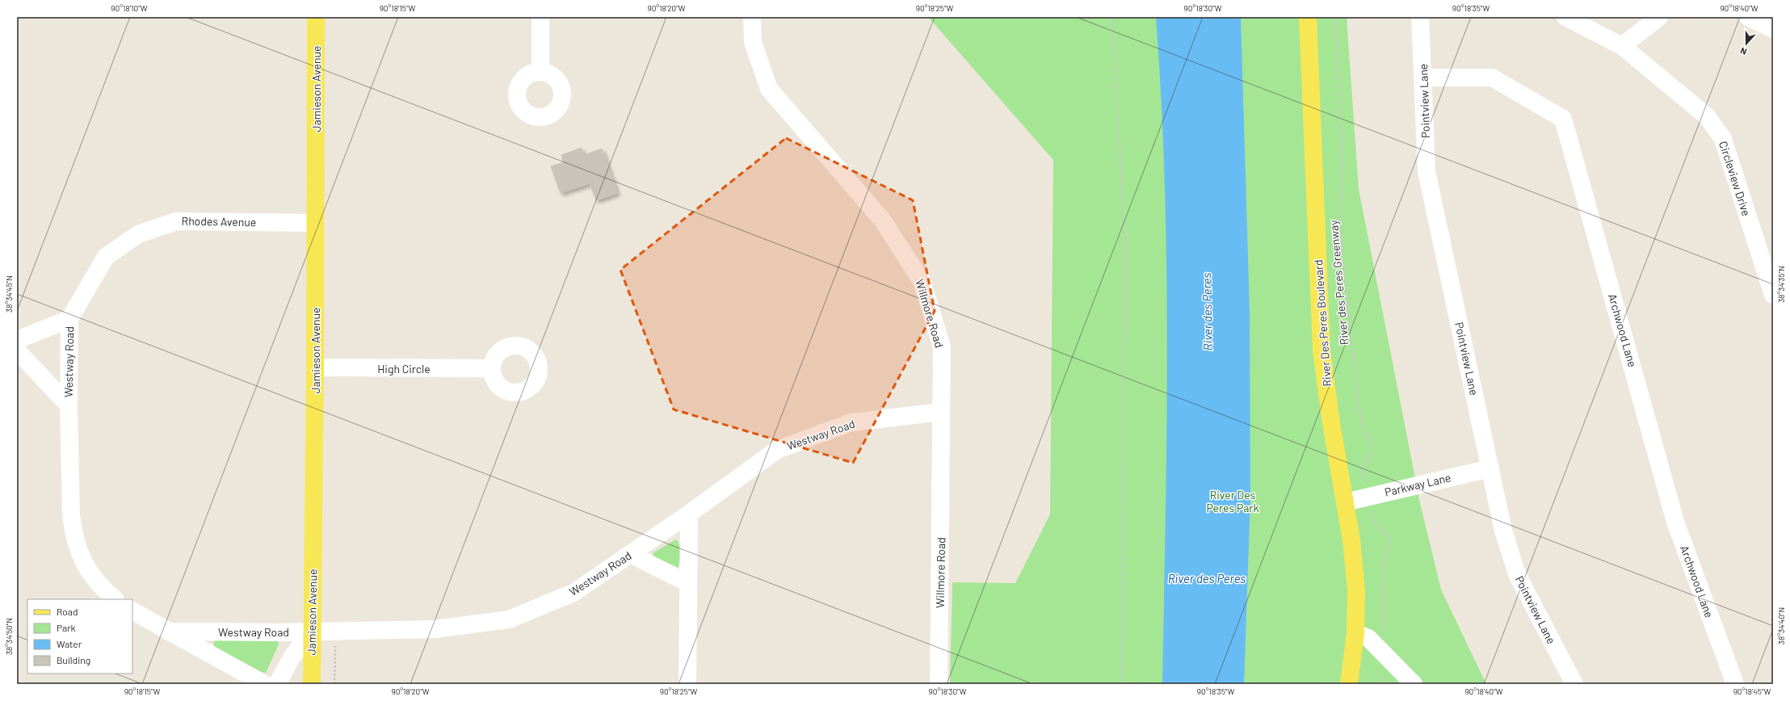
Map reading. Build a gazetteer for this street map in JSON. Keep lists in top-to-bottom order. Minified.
{"streets":{"main road":["Jamieson Avenue","River Des Peres Boulevard"],"street":["Pointview Lane","Circleview Drive","Rhodes Avenue","Willmore Road","Archwood Lane","Westway Road","High Circle","Parkway Lane"],"path":["River des Peres Greenway"]},"crossings":[["Jamieson Avenue","Rhodes Avenue"],["Jamieson Avenue","Westway Road"],["Jamieson Avenue","High Circle"],["Pointview Lane","Archwood Lane"],["Pointview Lane","Parkway Lane"],["Rhodes Avenue","Westway Road"],["Willmore Road","Westway Road"],["River Des Peres Boulevard","Parkway Lane"]],"water":["River des Peres"],"parks":["River Des Peres Park"],"legend":["Road","Park","Water","Building"],"north":"bottom","coordinates":["90°18'10\"W","90°18'15\"W","90°18'20\"W","90°18'25\"W","90°18'30\"W","90°18'35\"W","90°18'40\"W","38°34'35\"N","38°34'45\"N","38°34'40\"N","38°34'50\"N","90°18'45\"W"]}
